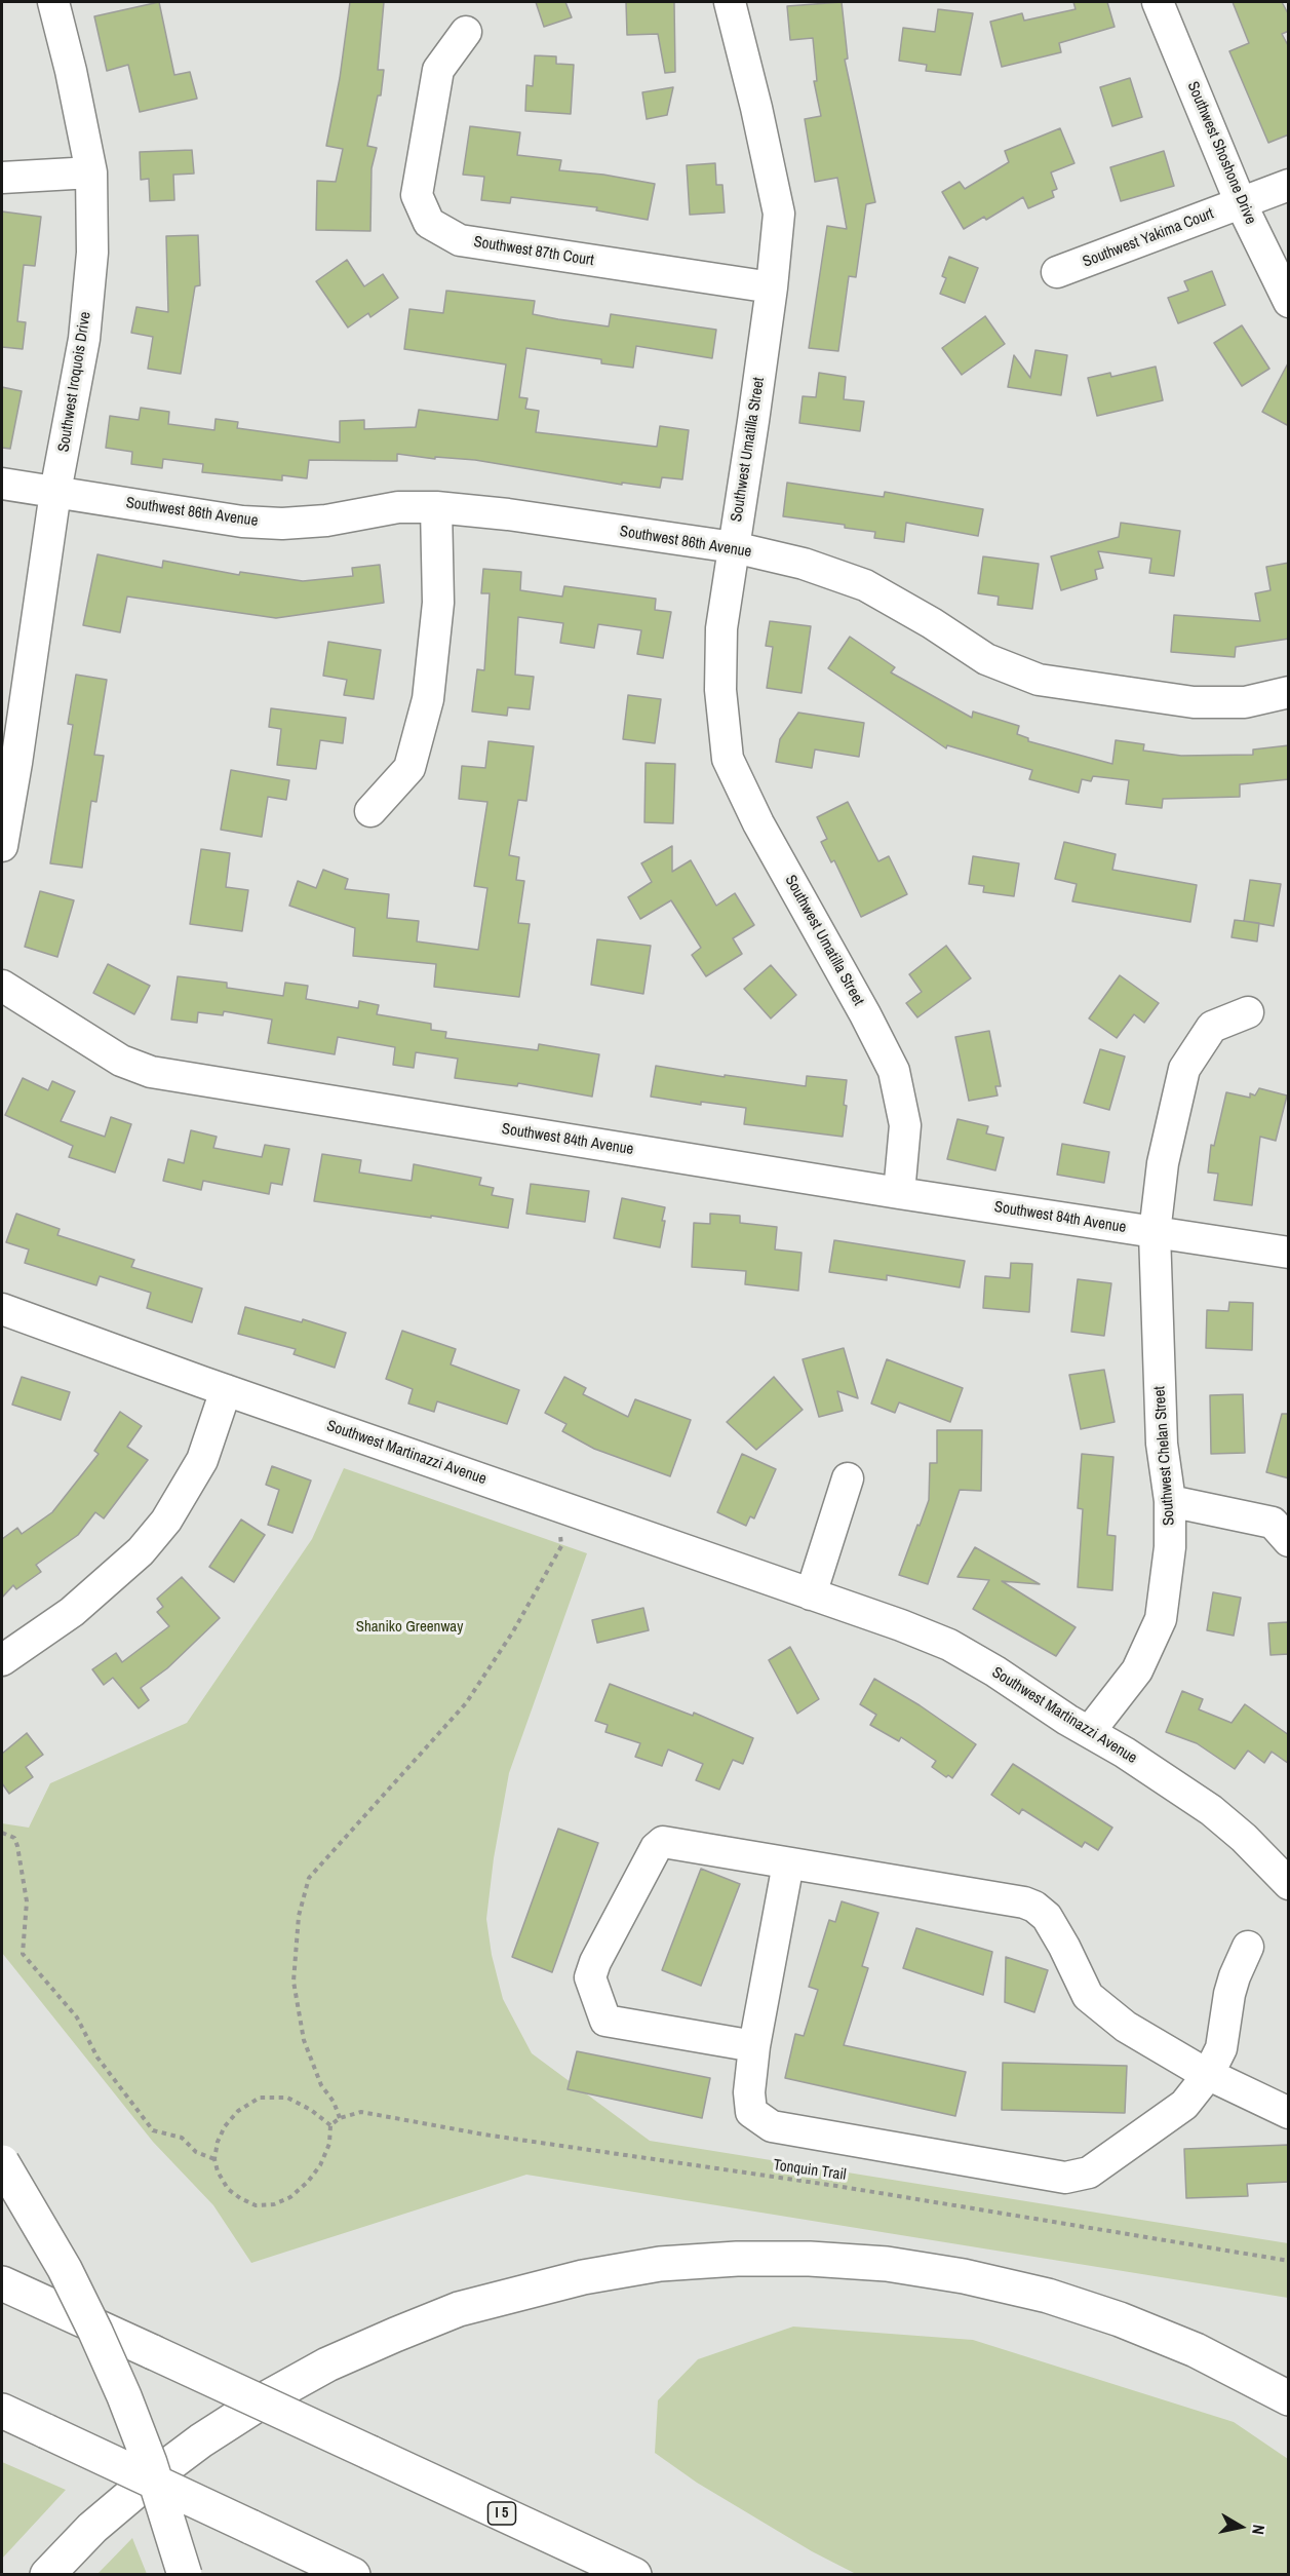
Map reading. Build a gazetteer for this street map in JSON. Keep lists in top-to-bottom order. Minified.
{"streets":{"highway":["I 5"],"street":["Southwest Shoshone Drive","Southwest Yakima Court","Southwest 87th Court","Southwest Iroquois Drive","Southwest Umatilla Street","Southwest 86th Avenue","Southwest 84th Avenue","Southwest Martinazzi Avenue","Southwest Chelan Street"],"path":["Tonquin Trail"]},"crossings":[["Southwest Shoshone Drive","Southwest Yakima Court"],["Southwest 87th Court","Southwest Umatilla Street"],["Southwest Iroquois Drive","Southwest 86th Avenue"],["Southwest Umatilla Street","Southwest 86th Avenue"],["Southwest Umatilla Street","Southwest 84th Avenue"],["Southwest 84th Avenue","Southwest Chelan Street"],["Southwest Martinazzi Avenue","Southwest Chelan Street"]],"parks":["Shaniko Greenway"],"north":"right"}
